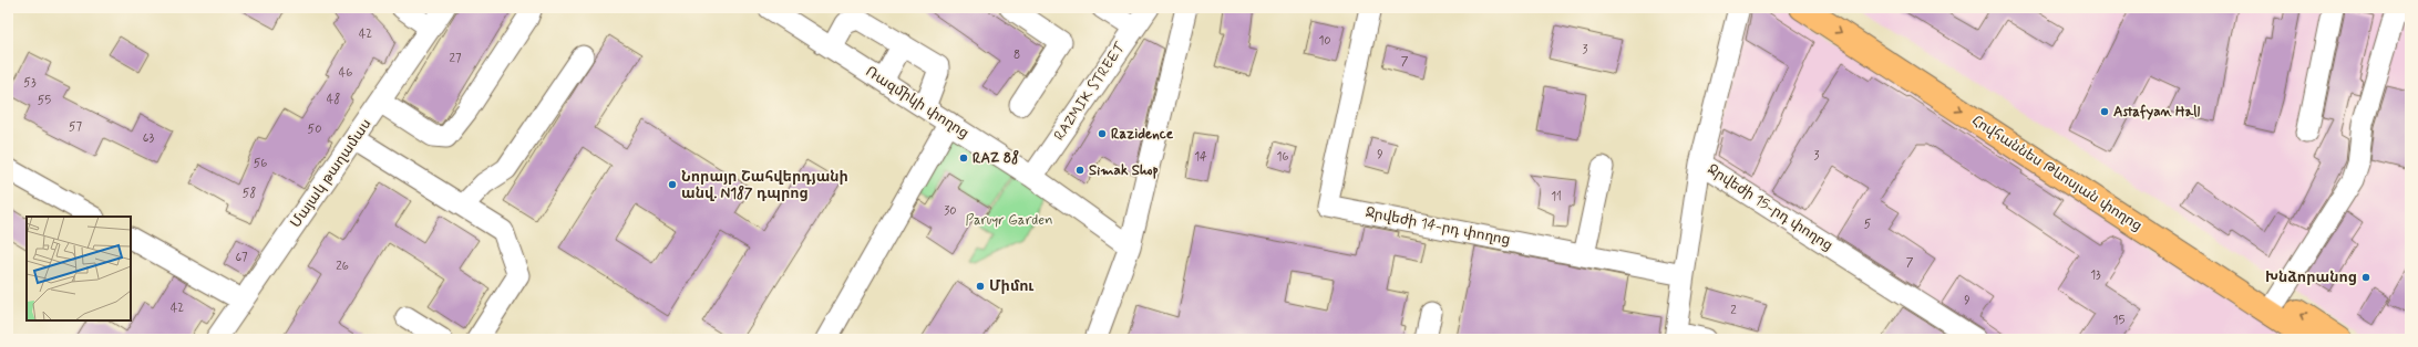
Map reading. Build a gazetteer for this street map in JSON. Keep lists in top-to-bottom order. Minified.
{"streets":{"main road":["Հովհաննես Թևոսյան փողոց"],"street":["RAZMIK STREET","Ռազմիկի փողոց","Մայակ թաղամաս","Ջրվեժի 15-րդ փողոց","Ջրվեժի 14-րդ փողոց"]},"crossings":[["RAZMIK STREET","Ռազմիկի փողոց"]],"parks":["Paruyr Garden"],"places":["Astafyan Hall","Razidence","RAZ 88","Simak Shop","Նորայր Շահվերդյանի անվ. N187 դպրոց","Խնձորանոց","Միմու"],"house_numbers":["42","10","3","8","27","7","46","53","48","55","57","50","63","9","3","14","16","56","58","11","30","5","67","7","26","13","9","42","2","15"]}
